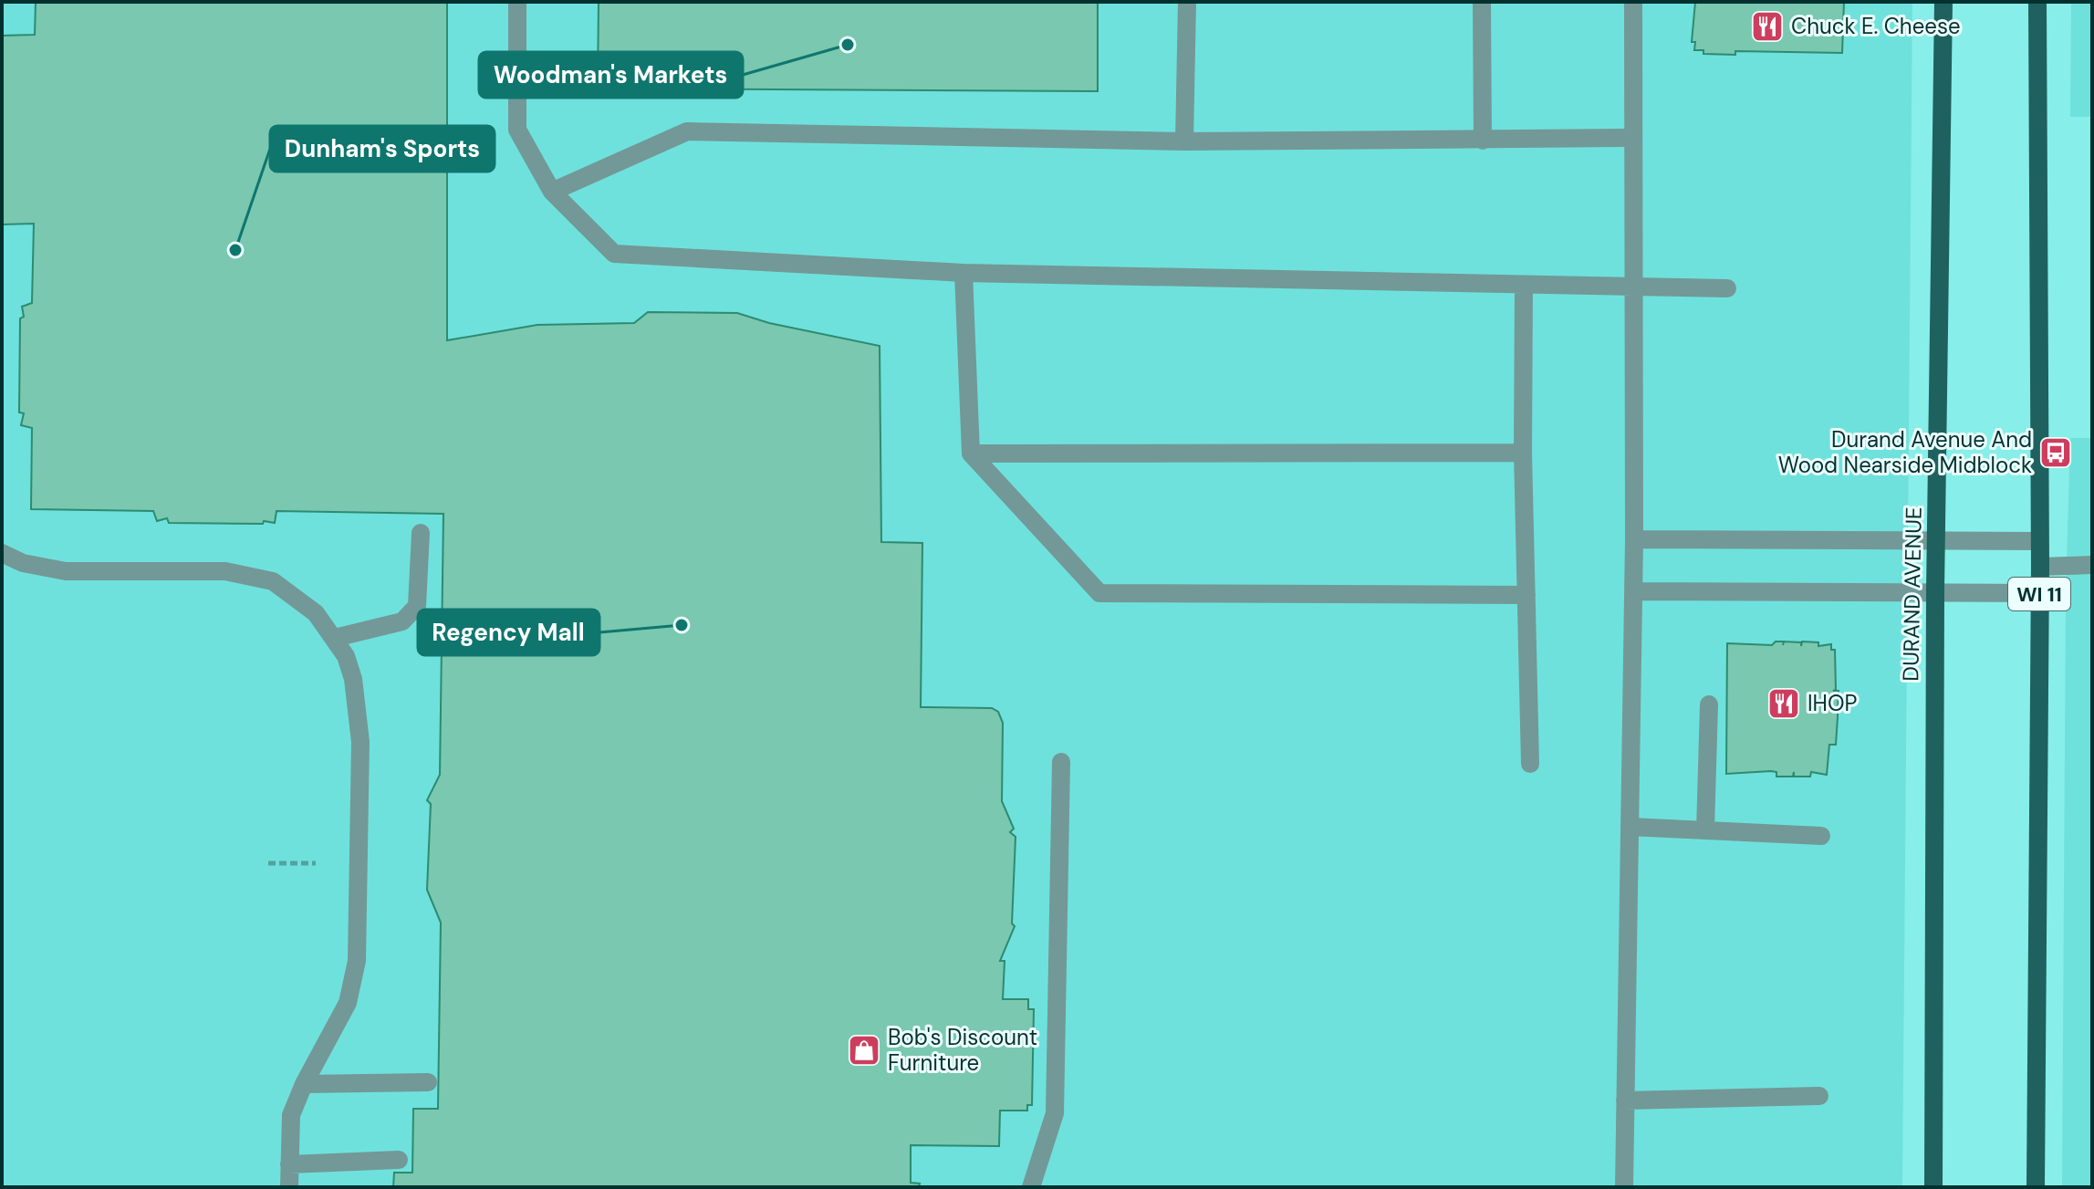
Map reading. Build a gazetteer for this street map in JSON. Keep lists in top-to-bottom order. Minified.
{"streets":{"main road":["DURAND AVENUE","WI 11"]},"places":{"restaurant":["Chuck E. Cheese","IHOP"],"other":["Woodman's Markets","Dunham's Sports","Regency Mall"],"bus stop":["Durand Avenue And Wood Nearside Midblock"],"shop":["Bob's Discount Furniture"]}}
